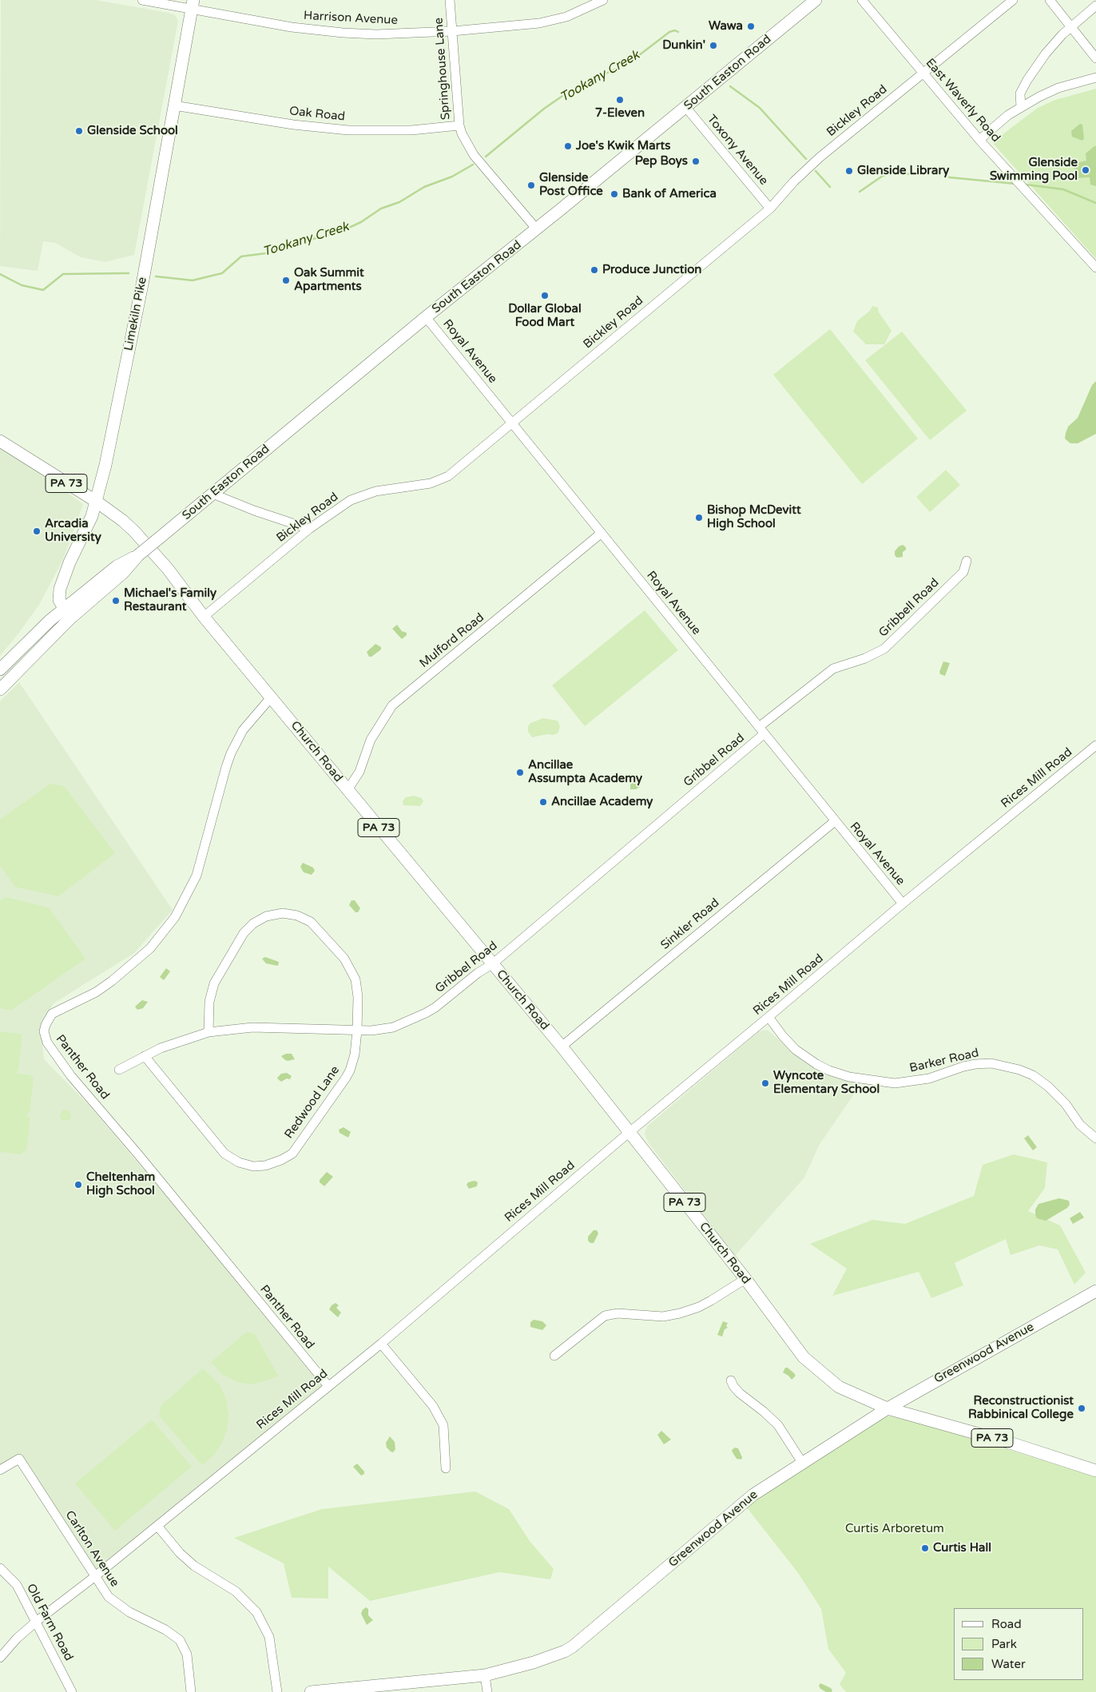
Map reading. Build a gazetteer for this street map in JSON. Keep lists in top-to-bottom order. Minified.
{"streets":{"main road":["South Easton Road","Limekiln Pike","PA 73","Church Road","Greenwood Avenue"],"street":["Harrison Avenue","Springhouse Lane","East Waverly Road","Bickley Road","Oak Road","Toxony Avenue","Royal Avenue","Gribbell Road","Mulford Road","Gribbel Road","Rices Mill Road","Sinkler Road","Barker Road","Panther Road","Redwood Lane","Carlton Avenue","Old Farm Road"]},"crossings":[["Harrison Avenue","Springhouse Lane"],["Harrison Avenue","Limekiln Pike"],["Springhouse Lane","South Easton Road"],["Springhouse Lane","Oak Road"],["South Easton Road","Toxony Avenue"],["South Easton Road","Limekiln Pike"],["South Easton Road","Royal Avenue"],["East Waverly Road","Bickley Road"],["Bickley Road","Toxony Avenue"],["Bickley Road","Royal Avenue"],["Bickley Road","Church Road"],["Oak Road","Limekiln Pike"],["Limekiln Pike","Church Road"],["Royal Avenue","Gribbell Road"],["Royal Avenue","Mulford Road"],["Royal Avenue","Gribbel Road"],["Royal Avenue","Rices Mill Road"],["Royal Avenue","Sinkler Road"],["Gribbell Road","Gribbel Road"],["Mulford Road","Church Road"],["Church Road","Gribbel Road"],["Church Road","Rices Mill Road"],["Church Road","Sinkler Road"],["Church Road","Panther Road"],["Church Road","Greenwood Avenue"],["Gribbel Road","Redwood Lane"],["Rices Mill Road","Barker Road"],["Rices Mill Road","Panther Road"],["Rices Mill Road","Carlton Avenue"],["Rices Mill Road","Old Farm Road"]],"water":["Tookany Creek"],"parks":["Curtis Arboretum"],"places":["Wawa","Dunkin'","7-Eleven","Glenside School","Joe's Kwik Marts","Pep Boys","Glenside Swimming Pool","Glenside Library","Glenside Post Office","Bank of America","Produce Junction","Oak Summit Apartments","Dollar Global Food Mart","Bishop McDevitt High School","Arcadia University","Michael's Family Restaurant","Ancillae Assumpta Academy","Ancillae Academy","Wyncote Elementary School","Cheltenham High School","Reconstructionist Rabbinical College","Curtis Hall"],"legend":["Road","Park","Water"]}
